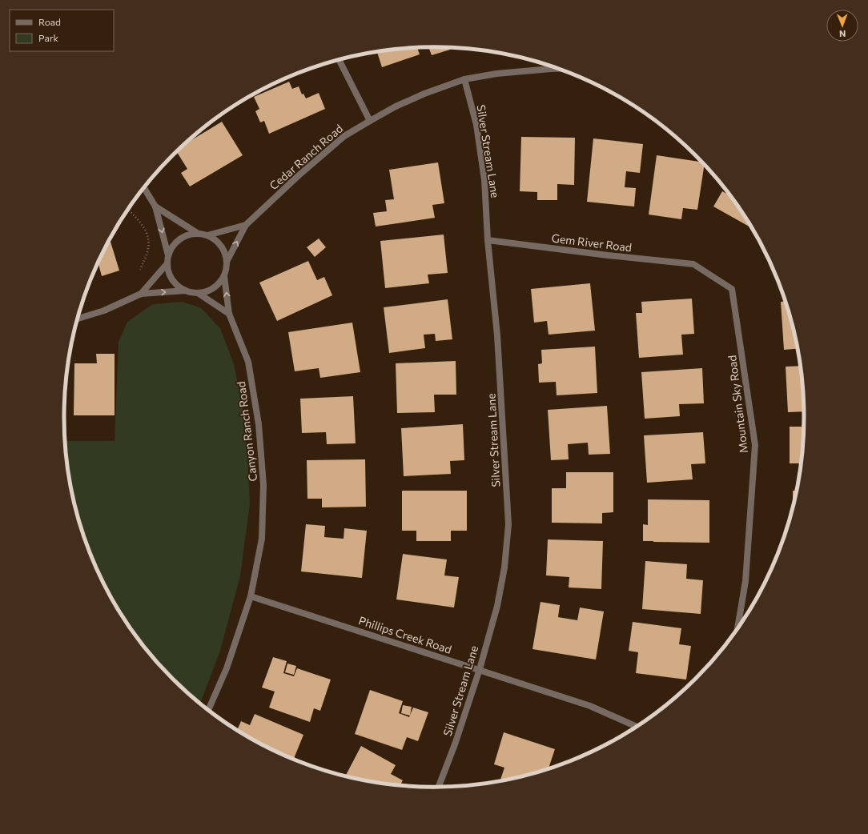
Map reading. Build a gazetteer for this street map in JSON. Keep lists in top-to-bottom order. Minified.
{"streets":{"street":["Silver Stream Lane","Cedar Ranch Road","Gem River Road","Mountain Sky Road","Canyon Ranch Road","Phillips Creek Road"]},"crossings":[["Silver Stream Lane","Cedar Ranch Road"],["Silver Stream Lane","Gem River Road"],["Silver Stream Lane","Phillips Creek Road"],["Cedar Ranch Road","Canyon Ranch Road"],["Gem River Road","Mountain Sky Road"],["Canyon Ranch Road","Phillips Creek Road"]],"legend":["Road","Park"],"north":"bottom"}
